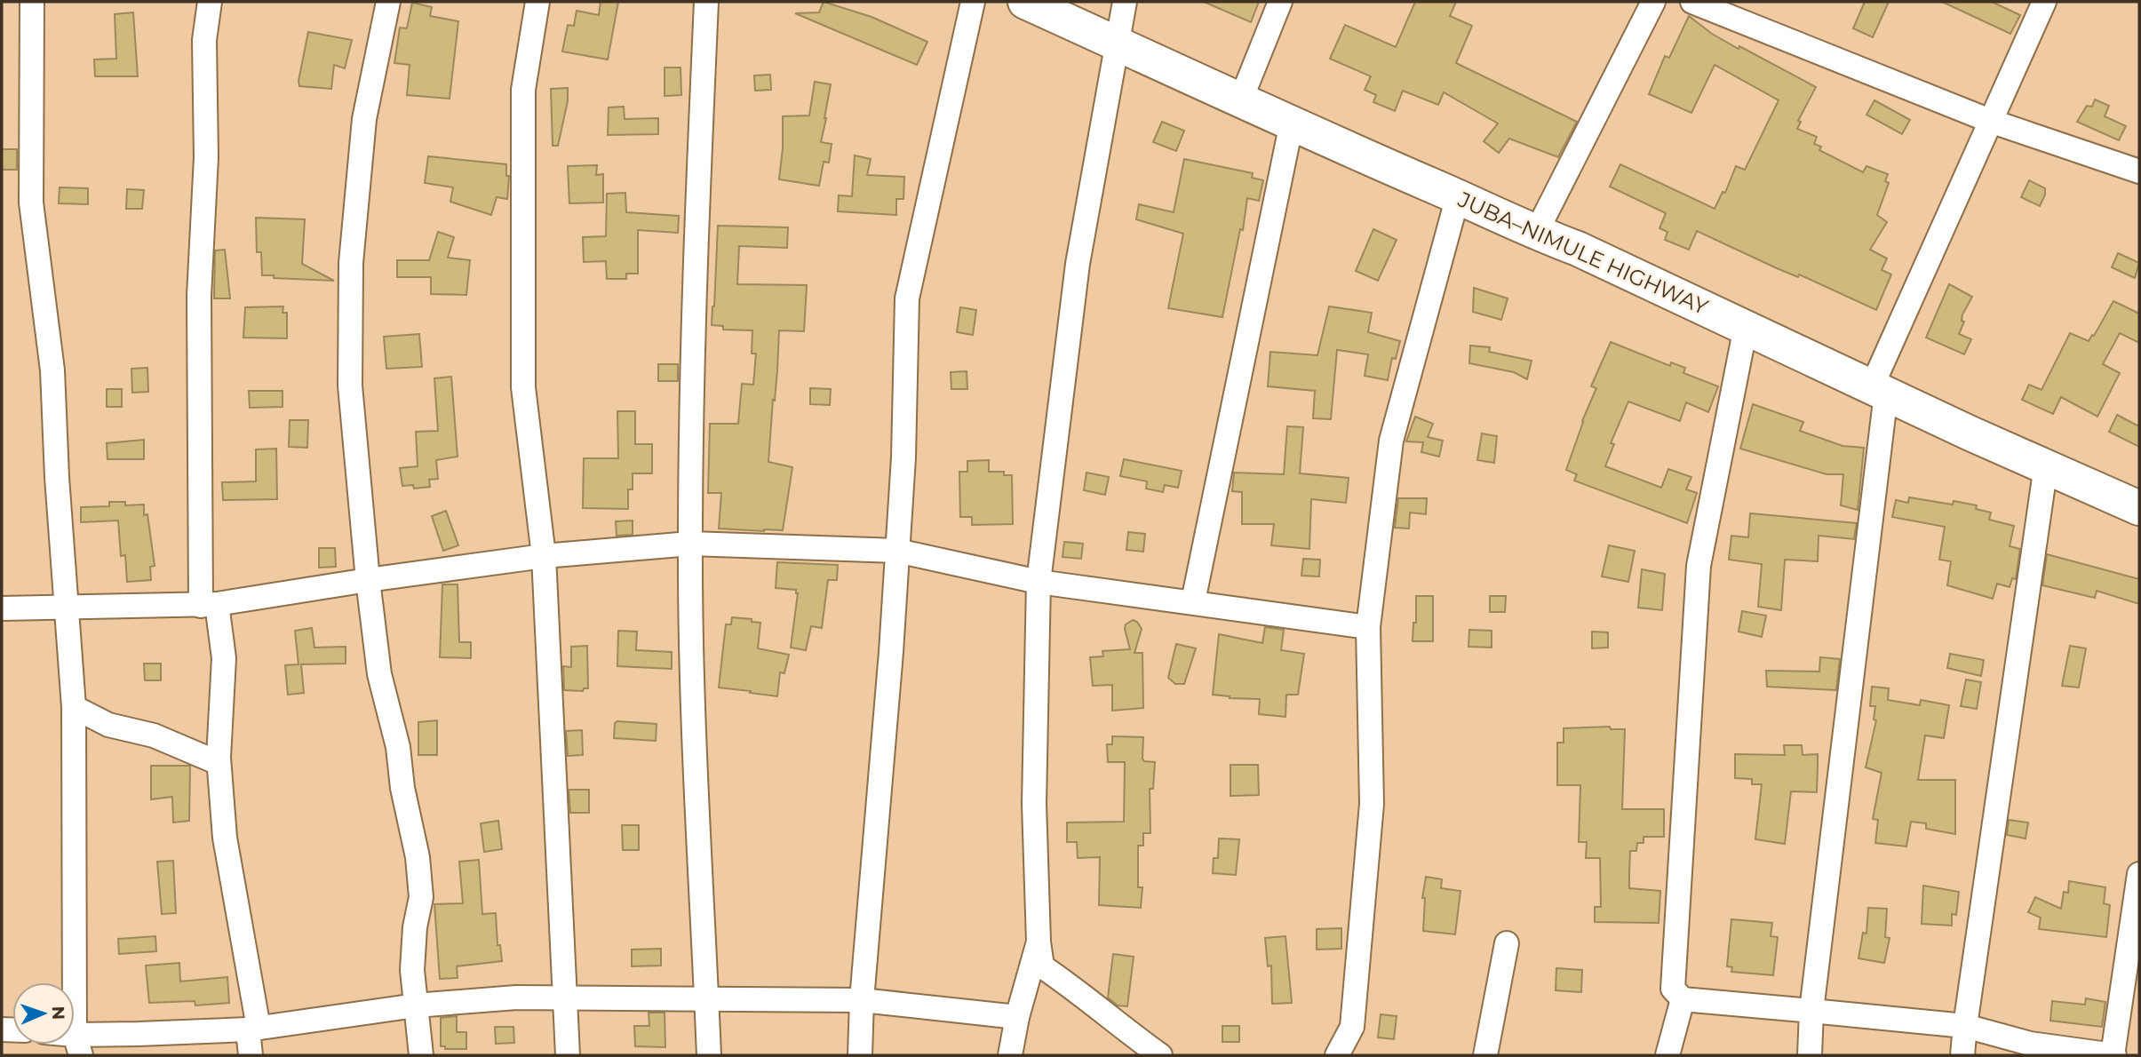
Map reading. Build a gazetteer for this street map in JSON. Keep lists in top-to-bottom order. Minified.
{"streets":{"main road":["JUBA–NIMULE HIGHWAY"]},"north":"right"}
